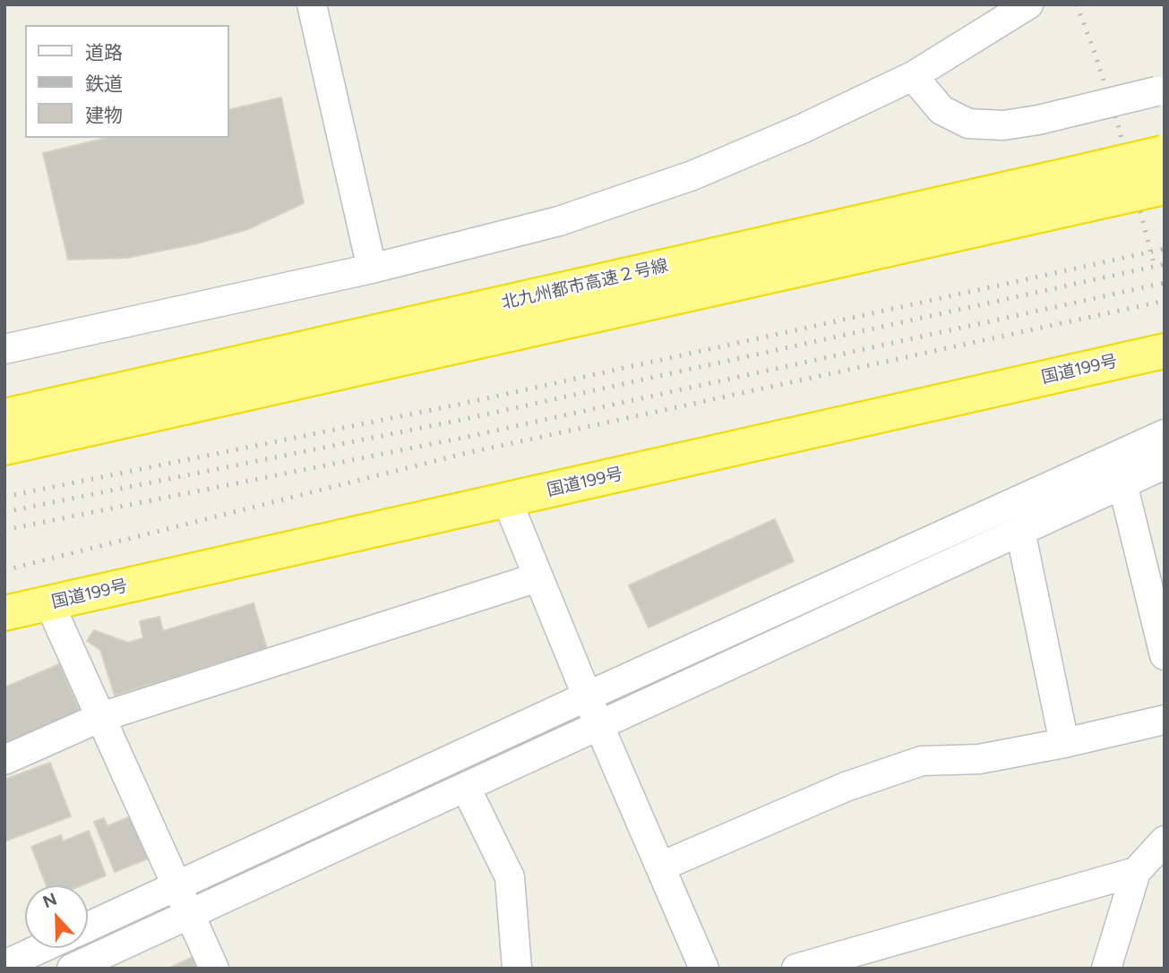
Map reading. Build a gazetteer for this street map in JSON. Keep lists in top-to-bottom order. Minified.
{"streets":{"highway":["北九州都市高速２号線","国道199号"]},"legend":["道路","鉄道","建物"],"north":"top"}
